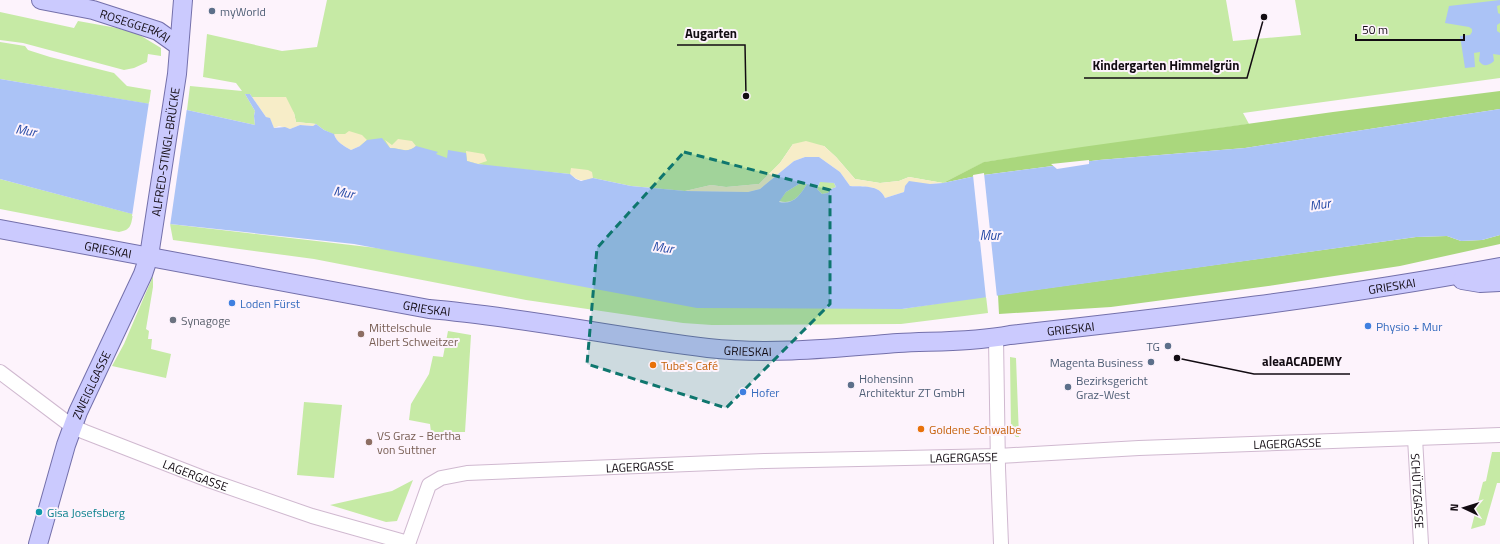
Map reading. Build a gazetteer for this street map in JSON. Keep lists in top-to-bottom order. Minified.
{"streets":{"main road":["ROSEGGERKAI","ALFRED-STINGL-BRÜCKE","GRIESKAI","ZWEIGLGASSE"],"street":["LAGERGASSE","SCHÜTZGASSE"]},"crossings":[["ROSEGGERKAI","ALFRED-STINGL-BRÜCKE"],["ALFRED-STINGL-BRÜCKE","ZWEIGLGASSE"],["GRIESKAI","ZWEIGLGASSE"],["ZWEIGLGASSE","LAGERGASSE"],["LAGERGASSE","SCHÜTZGASSE"]],"water":["Mur"],"places":["myWorld","Kindergarten Himmelgrün","Augarten","Loden Fürst","Synagoge","Physio + Mur","Mittelschule Albert Schweitzer","TG","aleaACADEMY","Magenta Business","Tube's Café","Hohensinn Architektur ZT GmbH","Bezirksgericht Graz-West","Hofer","Goldene Schwalbe","VS Graz - Bertha von Suttner","Gisa Josefsberg"],"scale_bar":"50 m","north":"left"}
